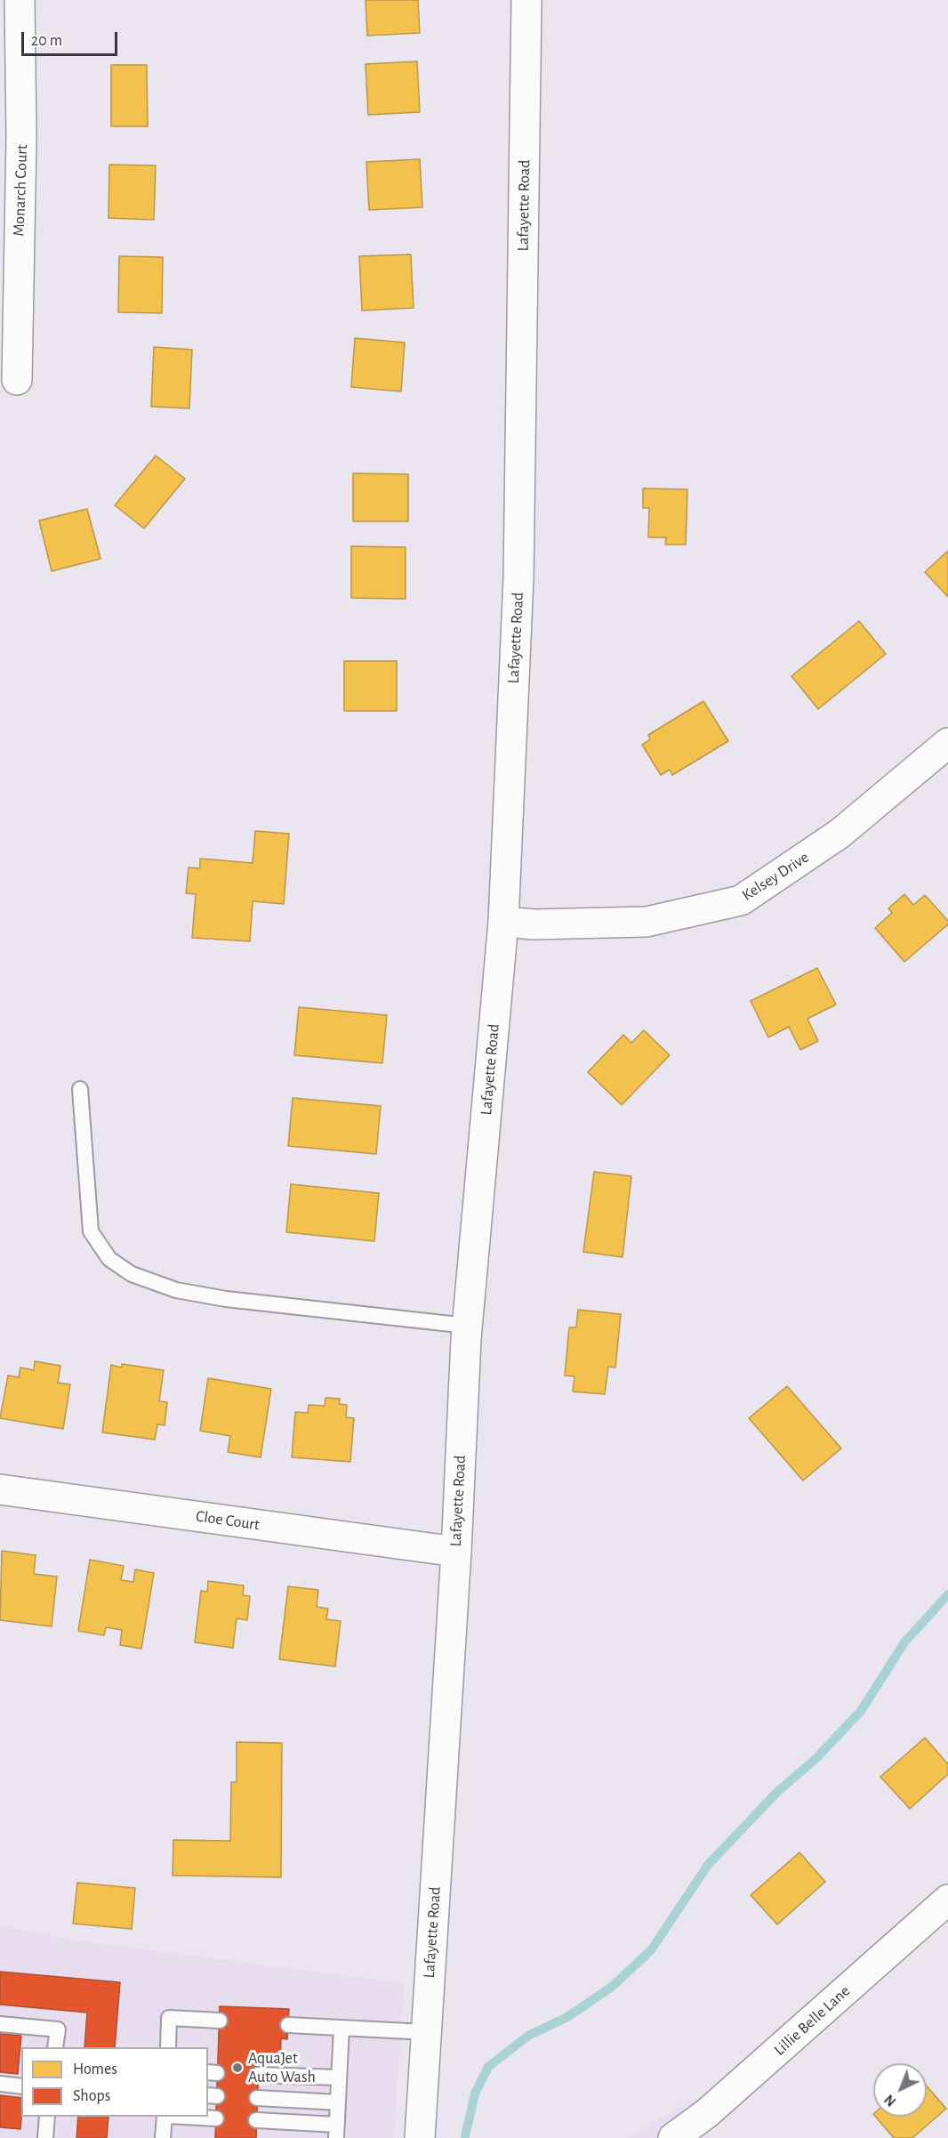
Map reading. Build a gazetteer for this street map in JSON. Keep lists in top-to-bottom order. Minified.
{"streets":{"main road":["Monarch Court","Lafayette Road","Kelsey Drive","Cloe Court","Lillie Belle Lane"]},"crossings":[["Lafayette Road","Kelsey Drive"],["Lafayette Road","Cloe Court"]],"places":["AquaJet Auto Wash"],"legend":["Homes","Shops"],"scale_bar":"20 m","north":"bottom left"}
